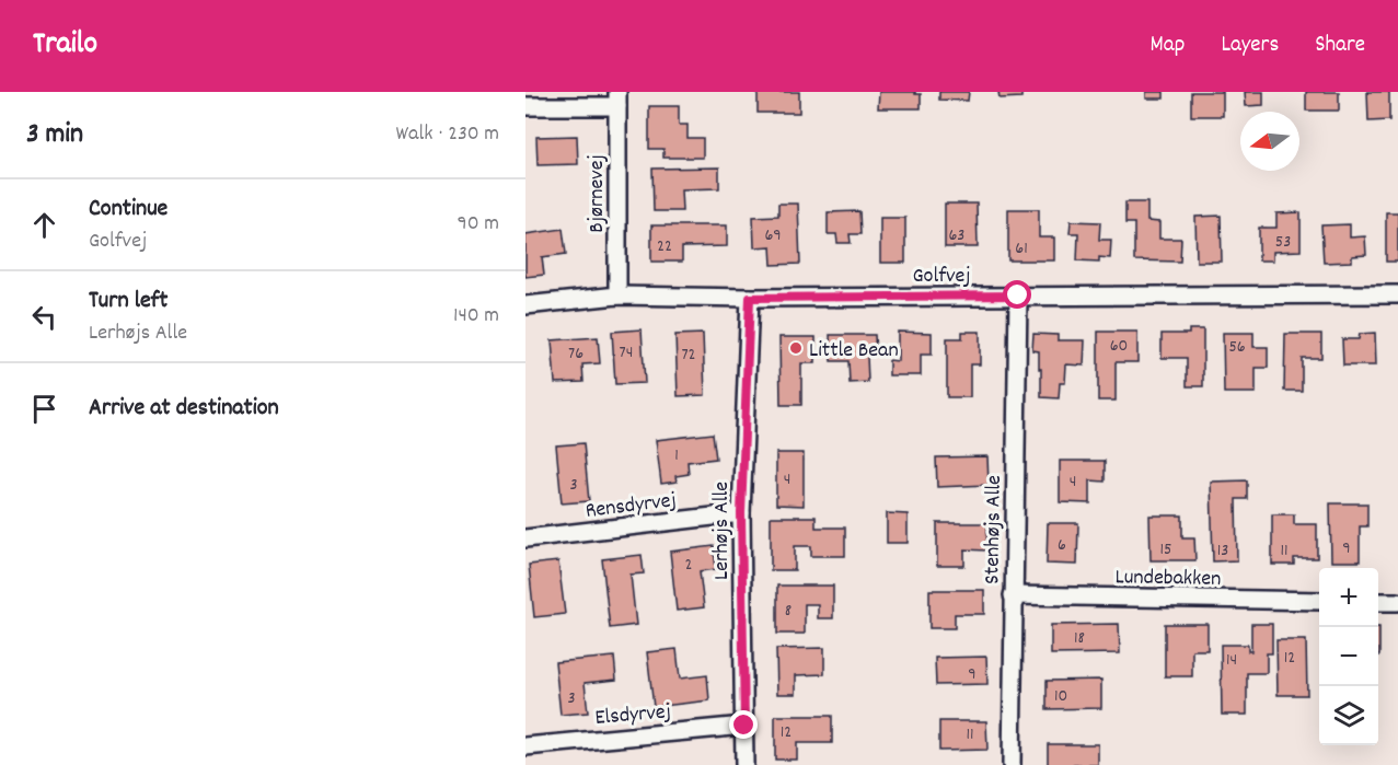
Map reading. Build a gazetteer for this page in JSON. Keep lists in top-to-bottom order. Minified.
{"streets":{"street":["Bjørnevej","Golfvej","Rensdyrvej","Stenhøjs Alle","Lerhøjs Alle","Lundebakken","Elsdyrvej"]},"crossings":[["Bjørnevej","Golfvej"],["Golfvej","Stenhøjs Alle"],["Golfvej","Lerhøjs Alle"],["Rensdyrvej","Lerhøjs Alle"],["Stenhøjs Alle","Lundebakken"],["Lerhøjs Alle","Elsdyrvej"]],"places":["Little Bean"],"house_numbers":["69","63","53","22","61","60","56","74","76","72","1","4","4","3","6","9","15","13","11","2","8","18","12","14","9","10","3","12","11"],"north":"left","page":{"header":"Trailo","nav":["Map","Layers","Share"],"heading":["3 min","Walk · 230 m"],"list":[["Continue","Golfvej","90 m"],["Turn left","Lerhøjs Alle","140 m"],"Arrive at destination"],"map_buttons":["+","−"]}}
